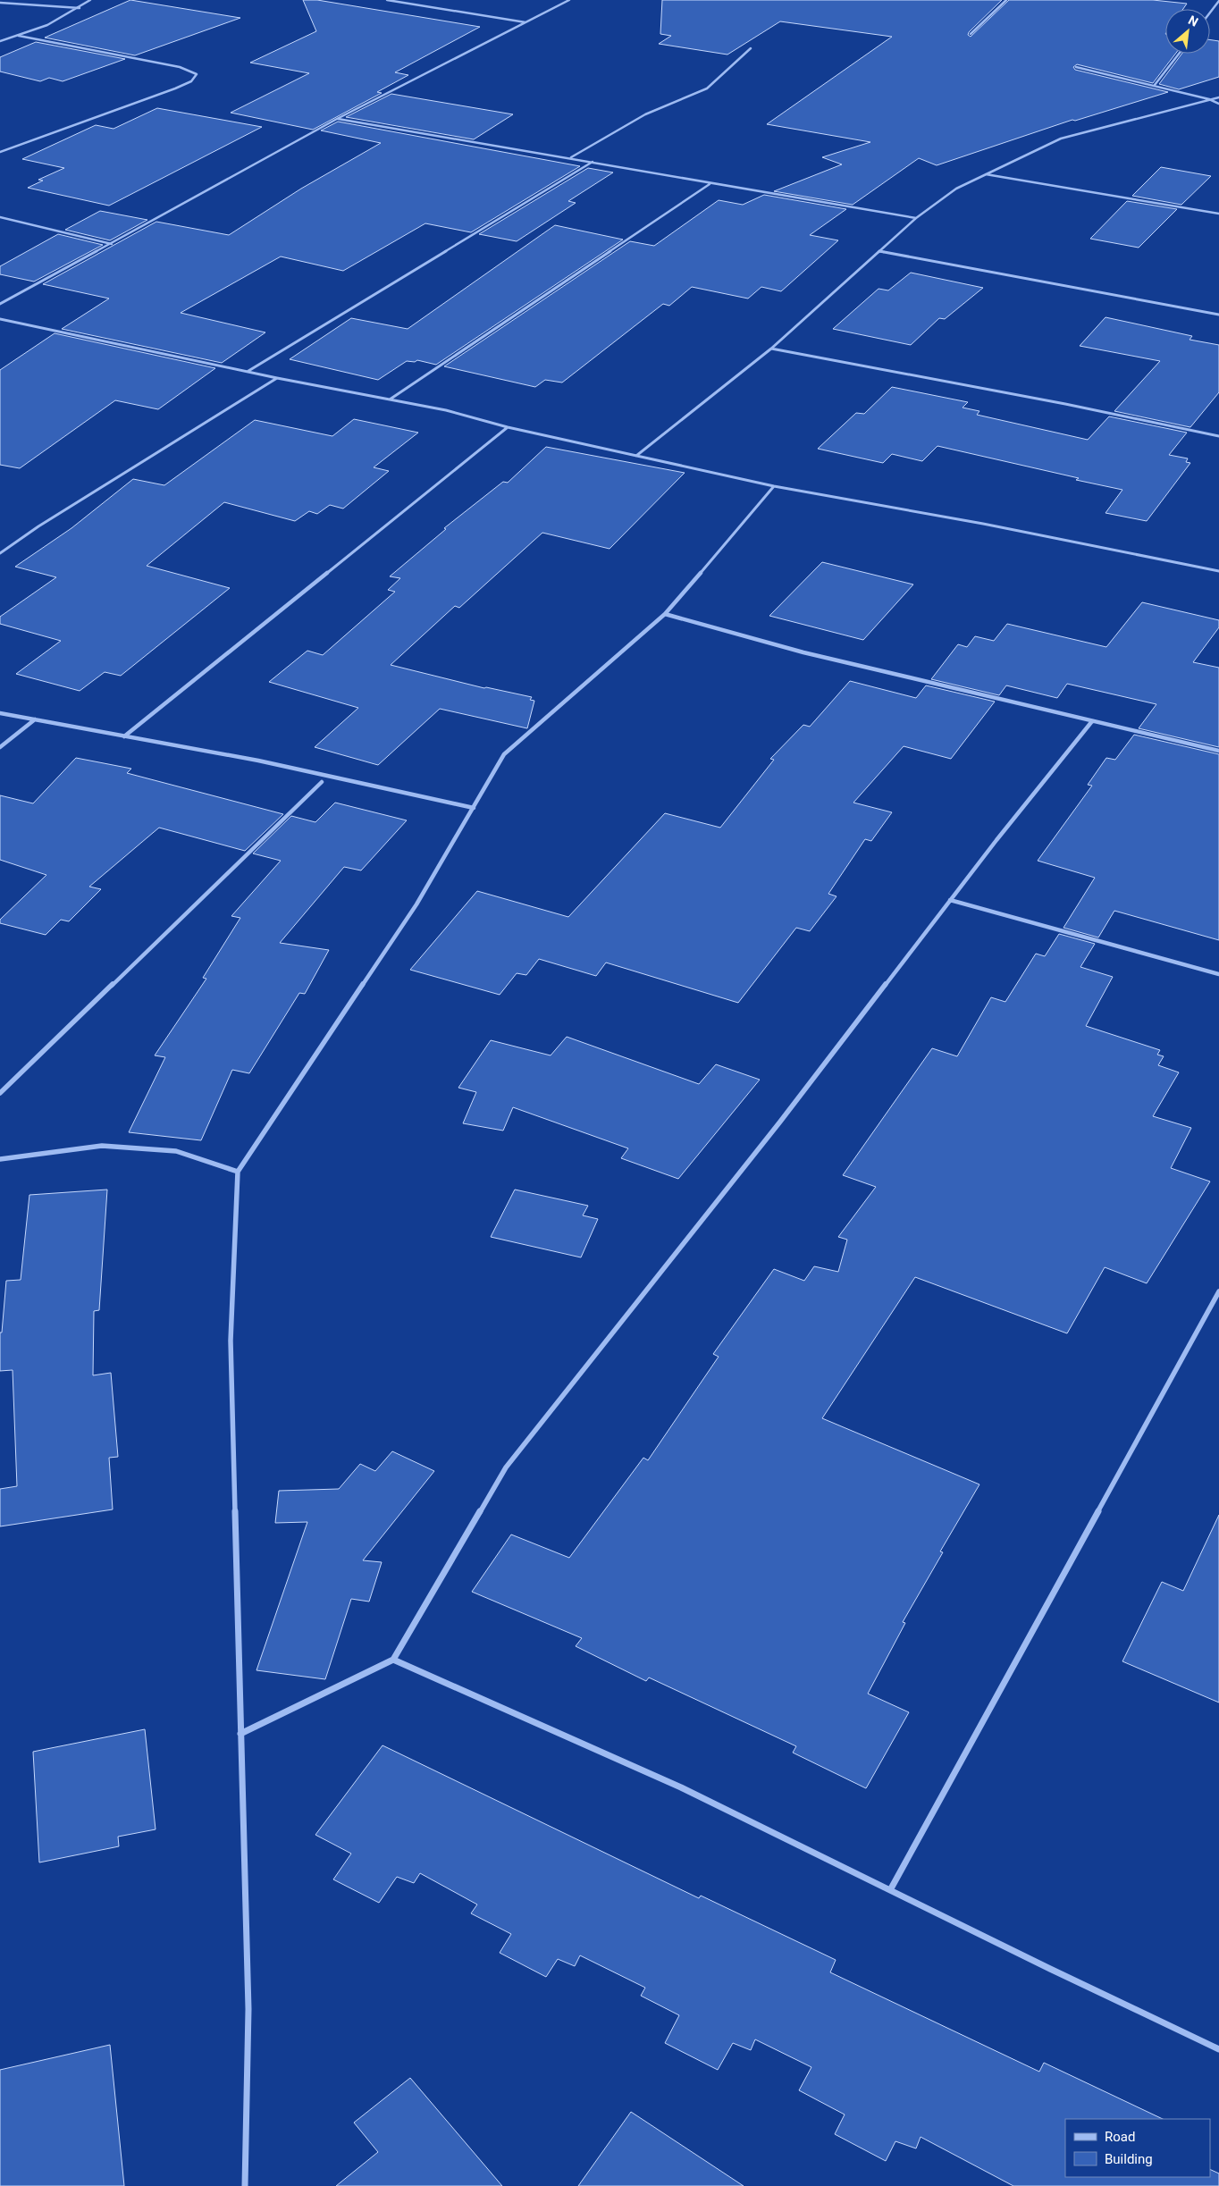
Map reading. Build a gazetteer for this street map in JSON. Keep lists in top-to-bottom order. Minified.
{"legend":["Road","Building"],"north":"top right"}
